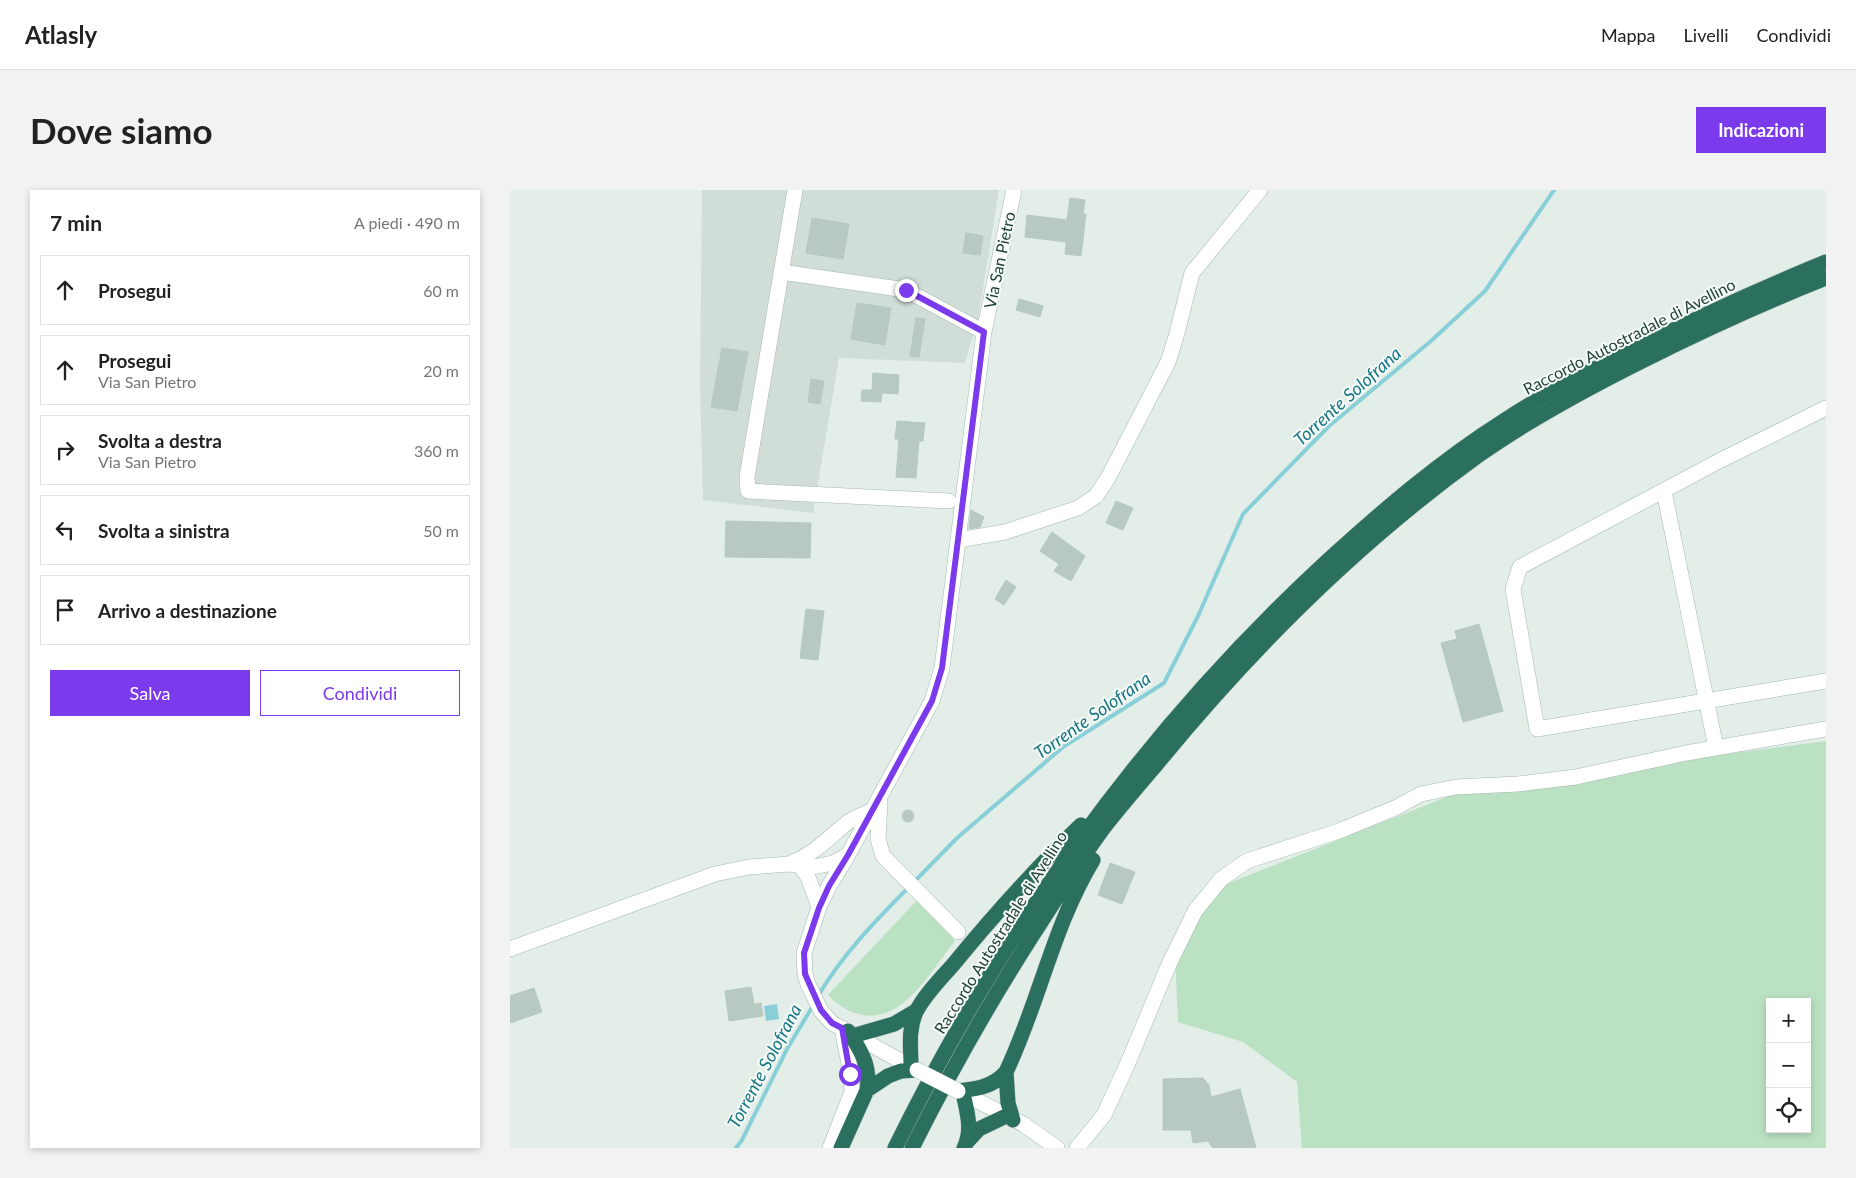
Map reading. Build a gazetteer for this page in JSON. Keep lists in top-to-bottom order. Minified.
{"streets":{"highway":["Raccordo Autostradale di Avellino"],"street":["Via San Pietro"]},"water":["Torrente Solofrana"],"page":{"header":"Atlasly","nav":["Mappa","Livelli","Condividi"],"buttons":["Indicazioni",["Salva","Condividi"]],"title":"Dove siamo","heading":["7 min","A piedi · 490 m"],"list":[["Prosegui","60 m"],["Prosegui","Via San Pietro","20 m"],["Svolta a destra","Via San Pietro","360 m"],["Svolta a sinistra","50 m"],"Arrivo a destinazione"],"map_buttons":["+","−"]}}
